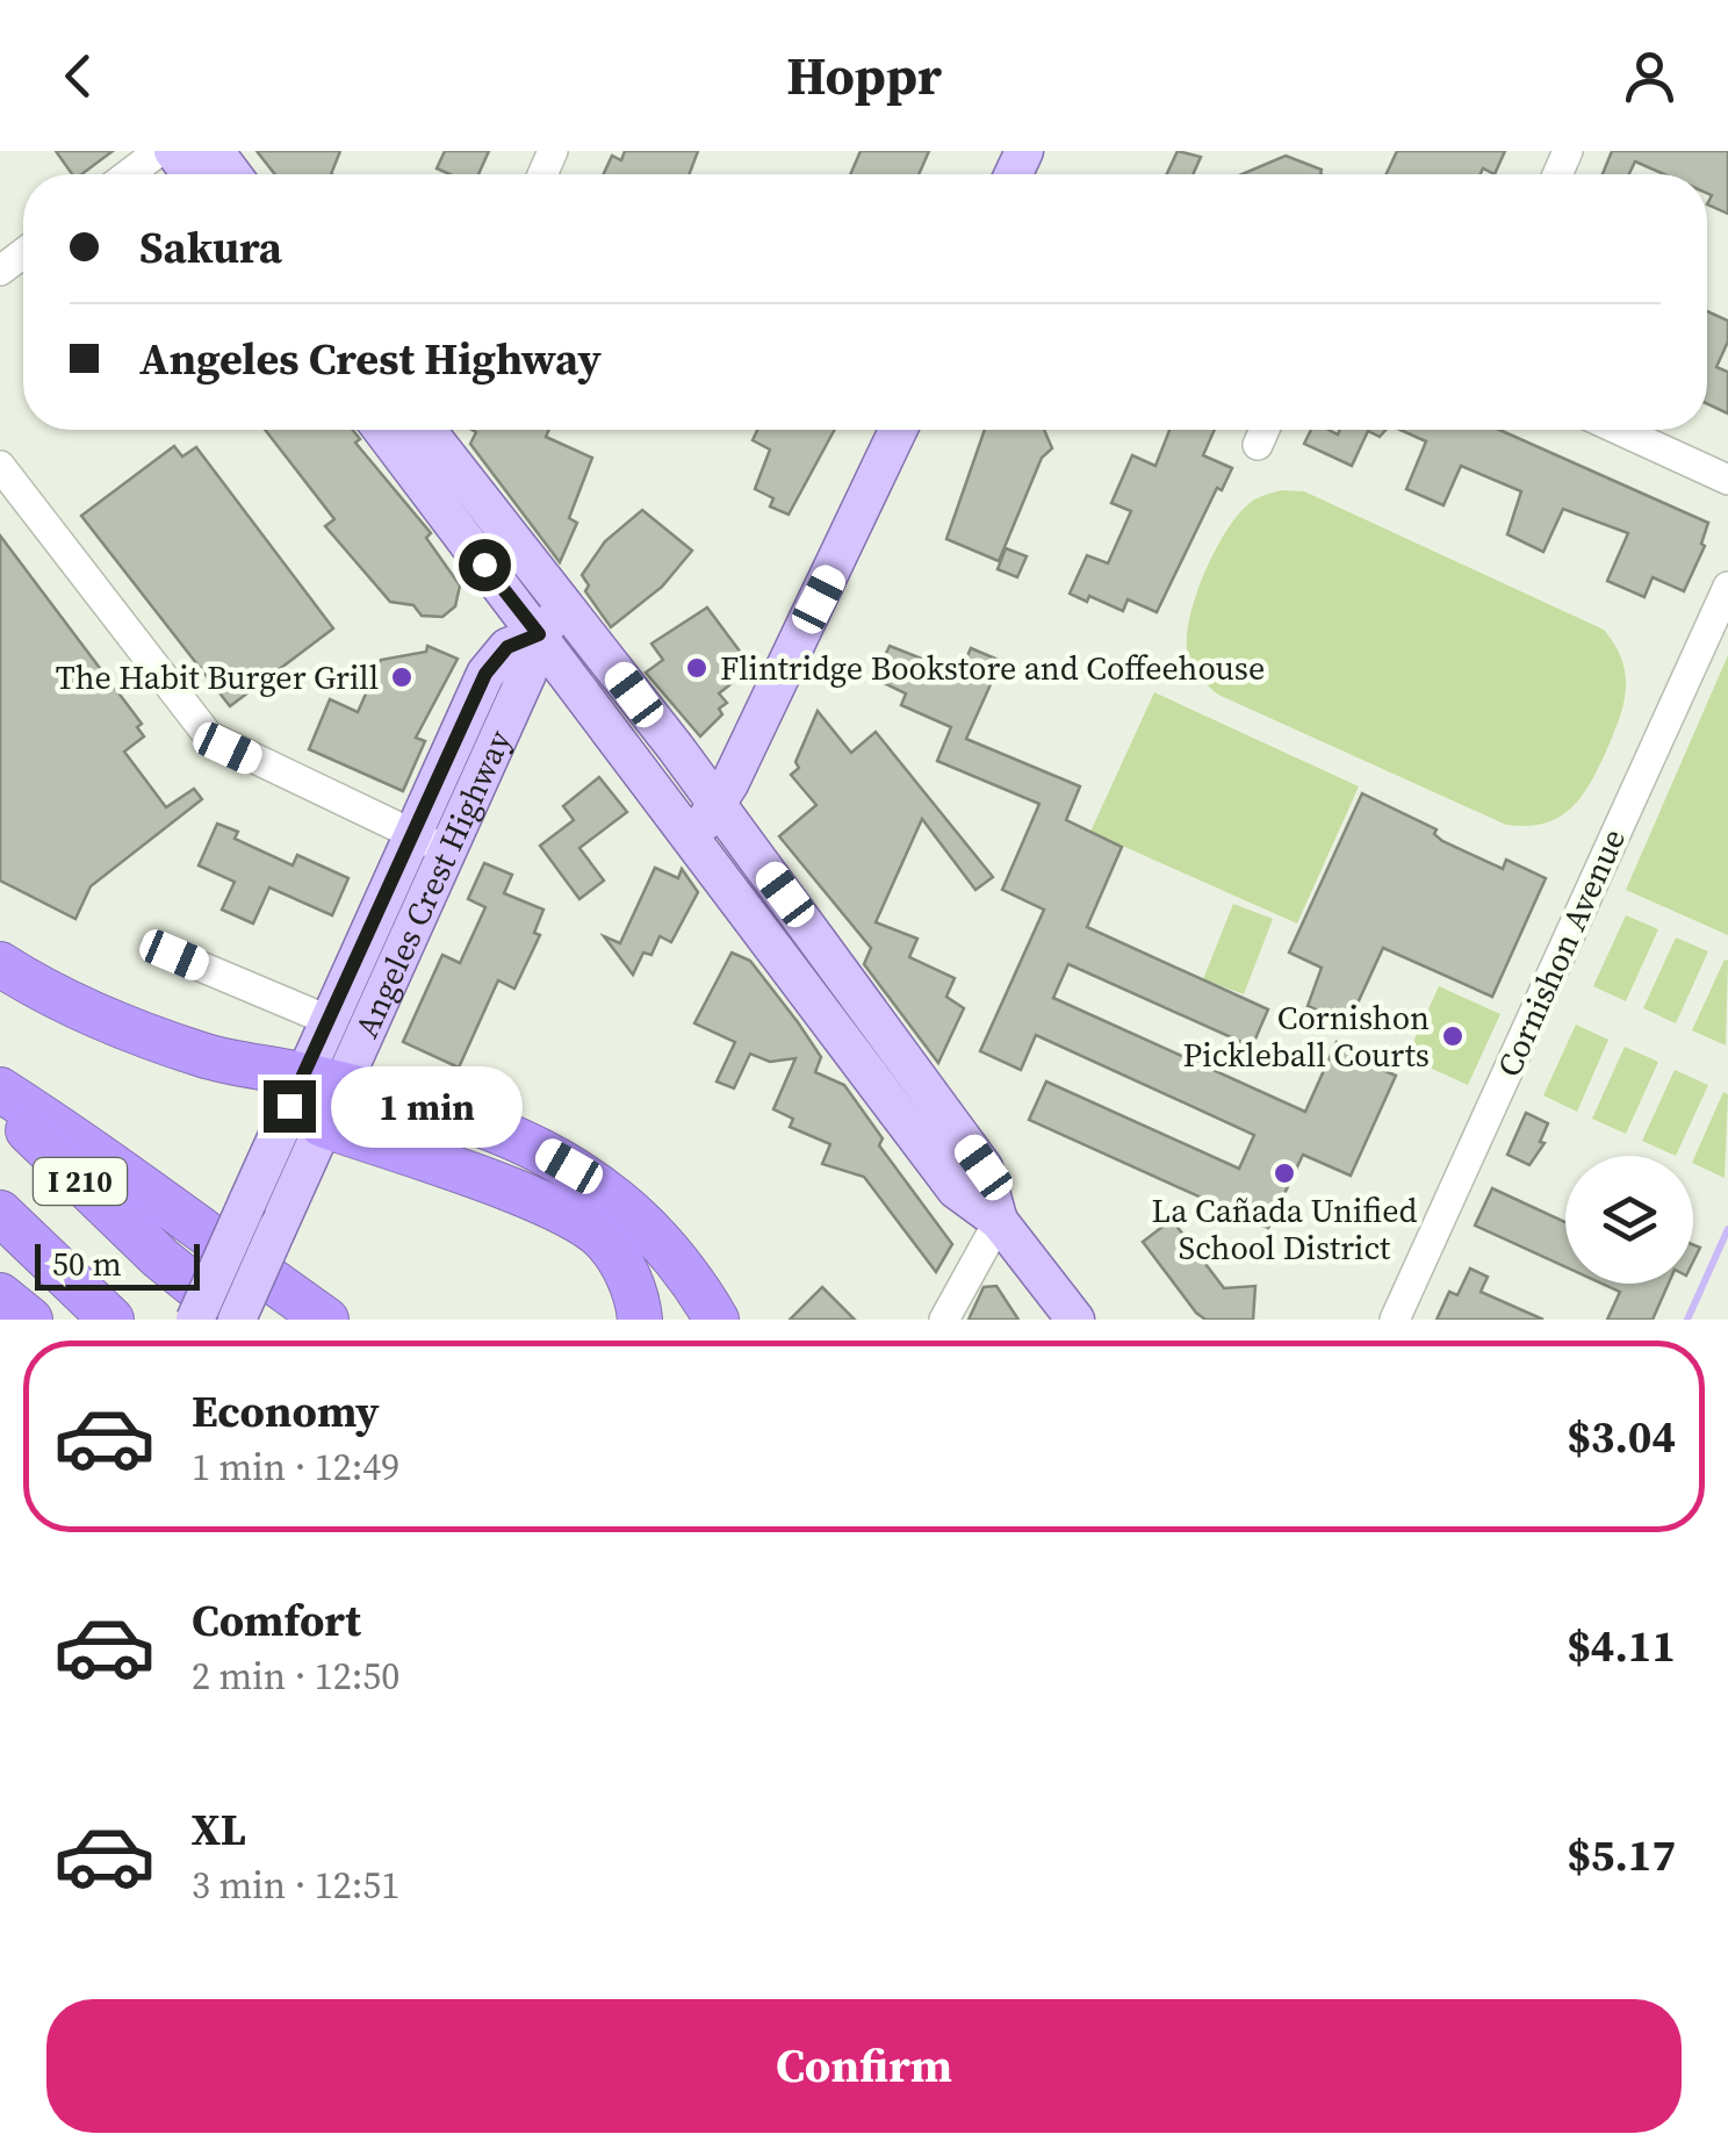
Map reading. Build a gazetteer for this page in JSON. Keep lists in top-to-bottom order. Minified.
{"streets":{"highway":["I 210"],"main road":["Angeles Crest Highway"],"street":["Cornishon Avenue"]},"crossings":[["Angeles Crest Highway","I 210"]],"places":["Flintridge Bookstore and Coffeehouse","The Habit Burger Grill","Cornishon Pickleball Courts","La Cañada Unified School District"],"scale_bar":"50 m","page":{"header":"Hoppr","banner":["Sakura","Angeles Crest Highway"],"bubble":"1 min","scale":"50 m","list":[{"name":"Economy","note":"1 min · 12:49","value":"$3.04"},{"name":"Comfort","note":"2 min · 12:50","value":"$4.11"},{"name":"XL","note":"3 min · 12:51","value":"$5.17"}],"buttons":"Confirm"}}
